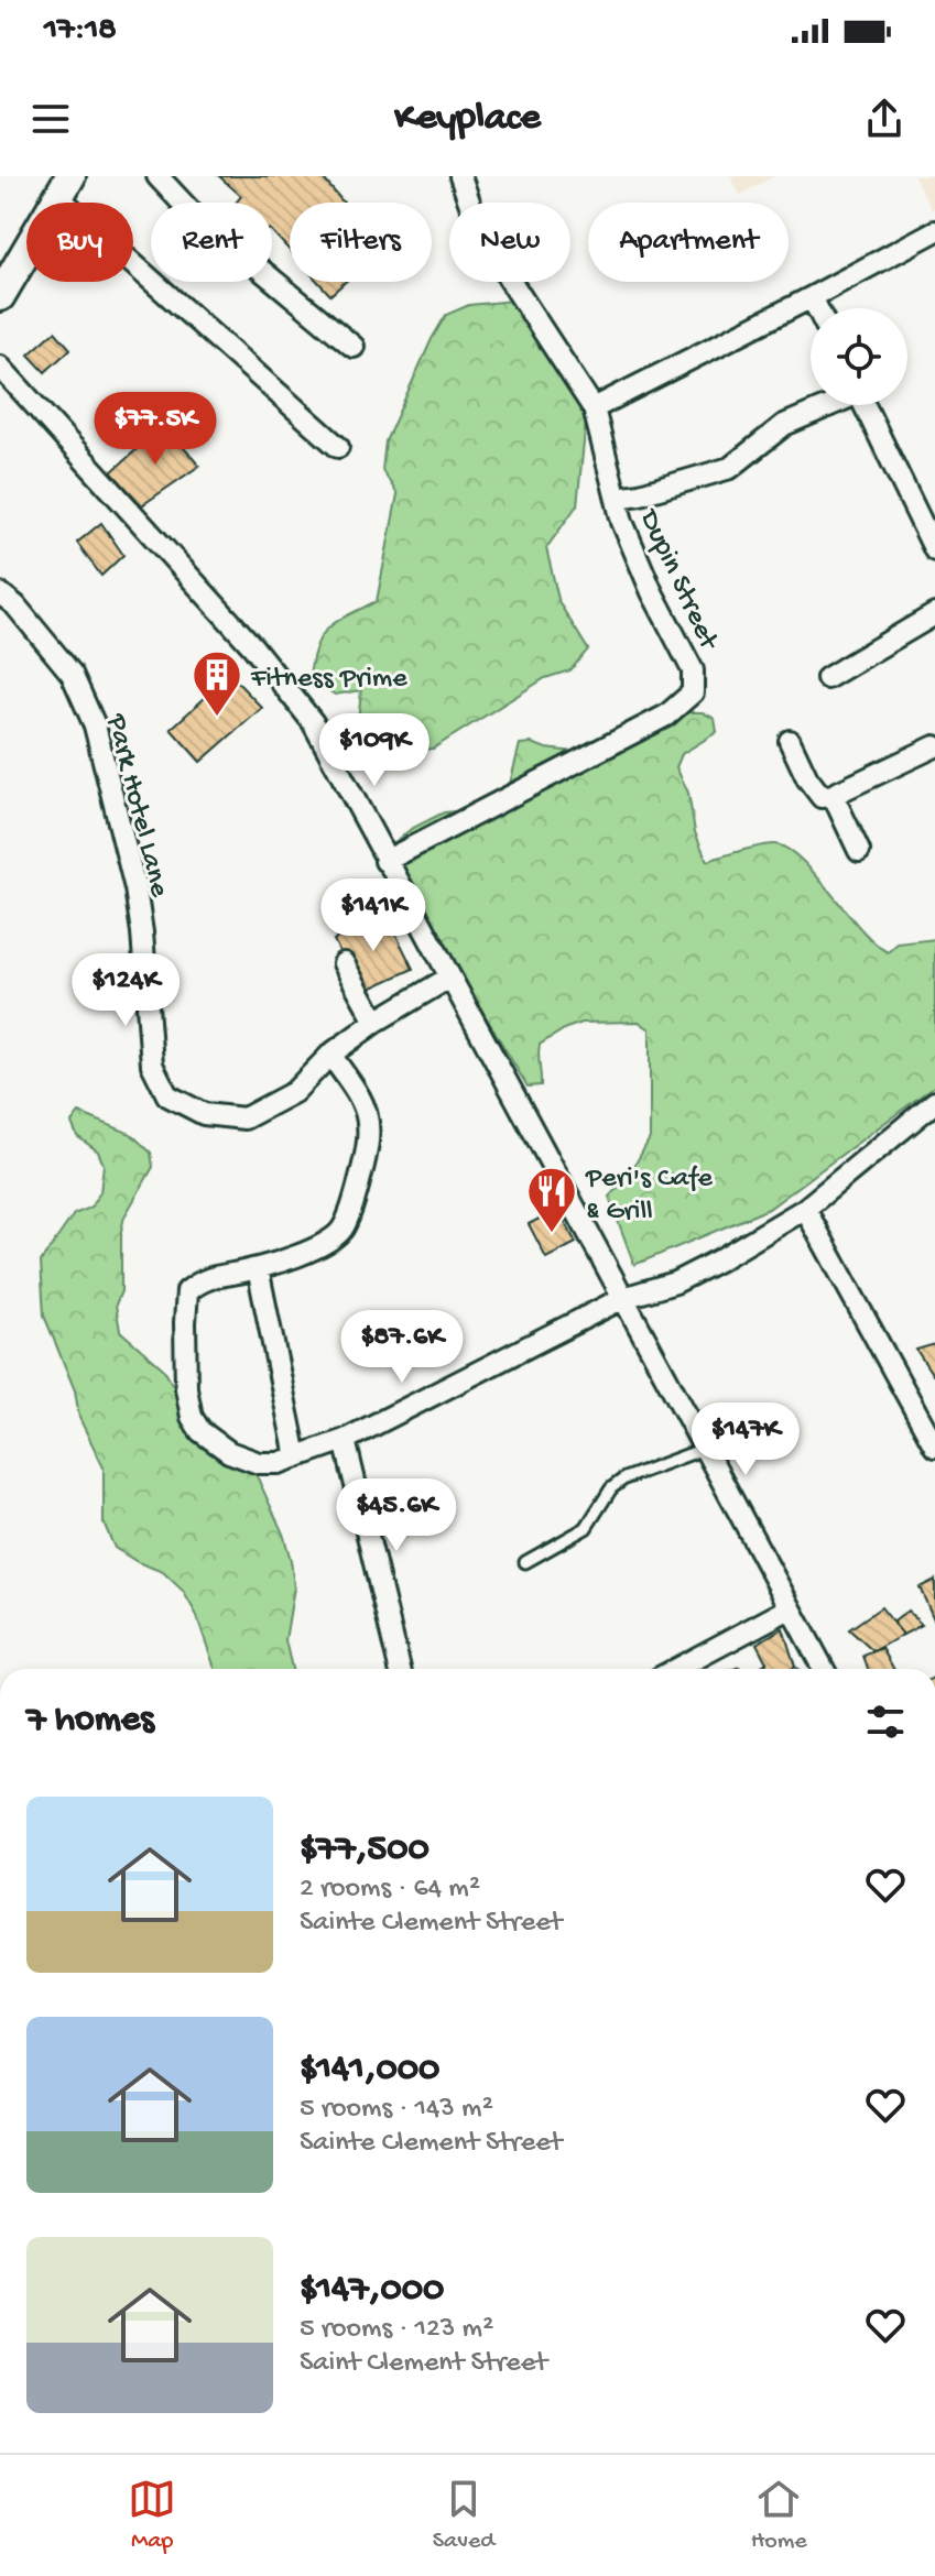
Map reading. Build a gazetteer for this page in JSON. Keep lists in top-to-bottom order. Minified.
{"streets":{"street":["Dupin Street","Park Hotel Lane"]},"places":{"building":["Fitness Prime"],"restaurant":["Peri's Cafe & Grill"]},"page":{"status":"17:18","header":"Keyplace","chip":["Buy","Rent","Filters","New","Apartment"],"price":["$77.5K","$109K","$141K","$124K","$87.6K","$147K","$45.6K"],"heading":"7 homes","list":[{"name":"$77,500","note":"2 rooms · 64 m² · Sainte Clement Street"},{"name":"$141,000","note":"5 rooms · 143 m² · Sainte Clement Street"},{"name":"$147,000","note":"5 rooms · 123 m² · Saint Clement Street"}],"tabs":["Map","Saved","Home"]}}
